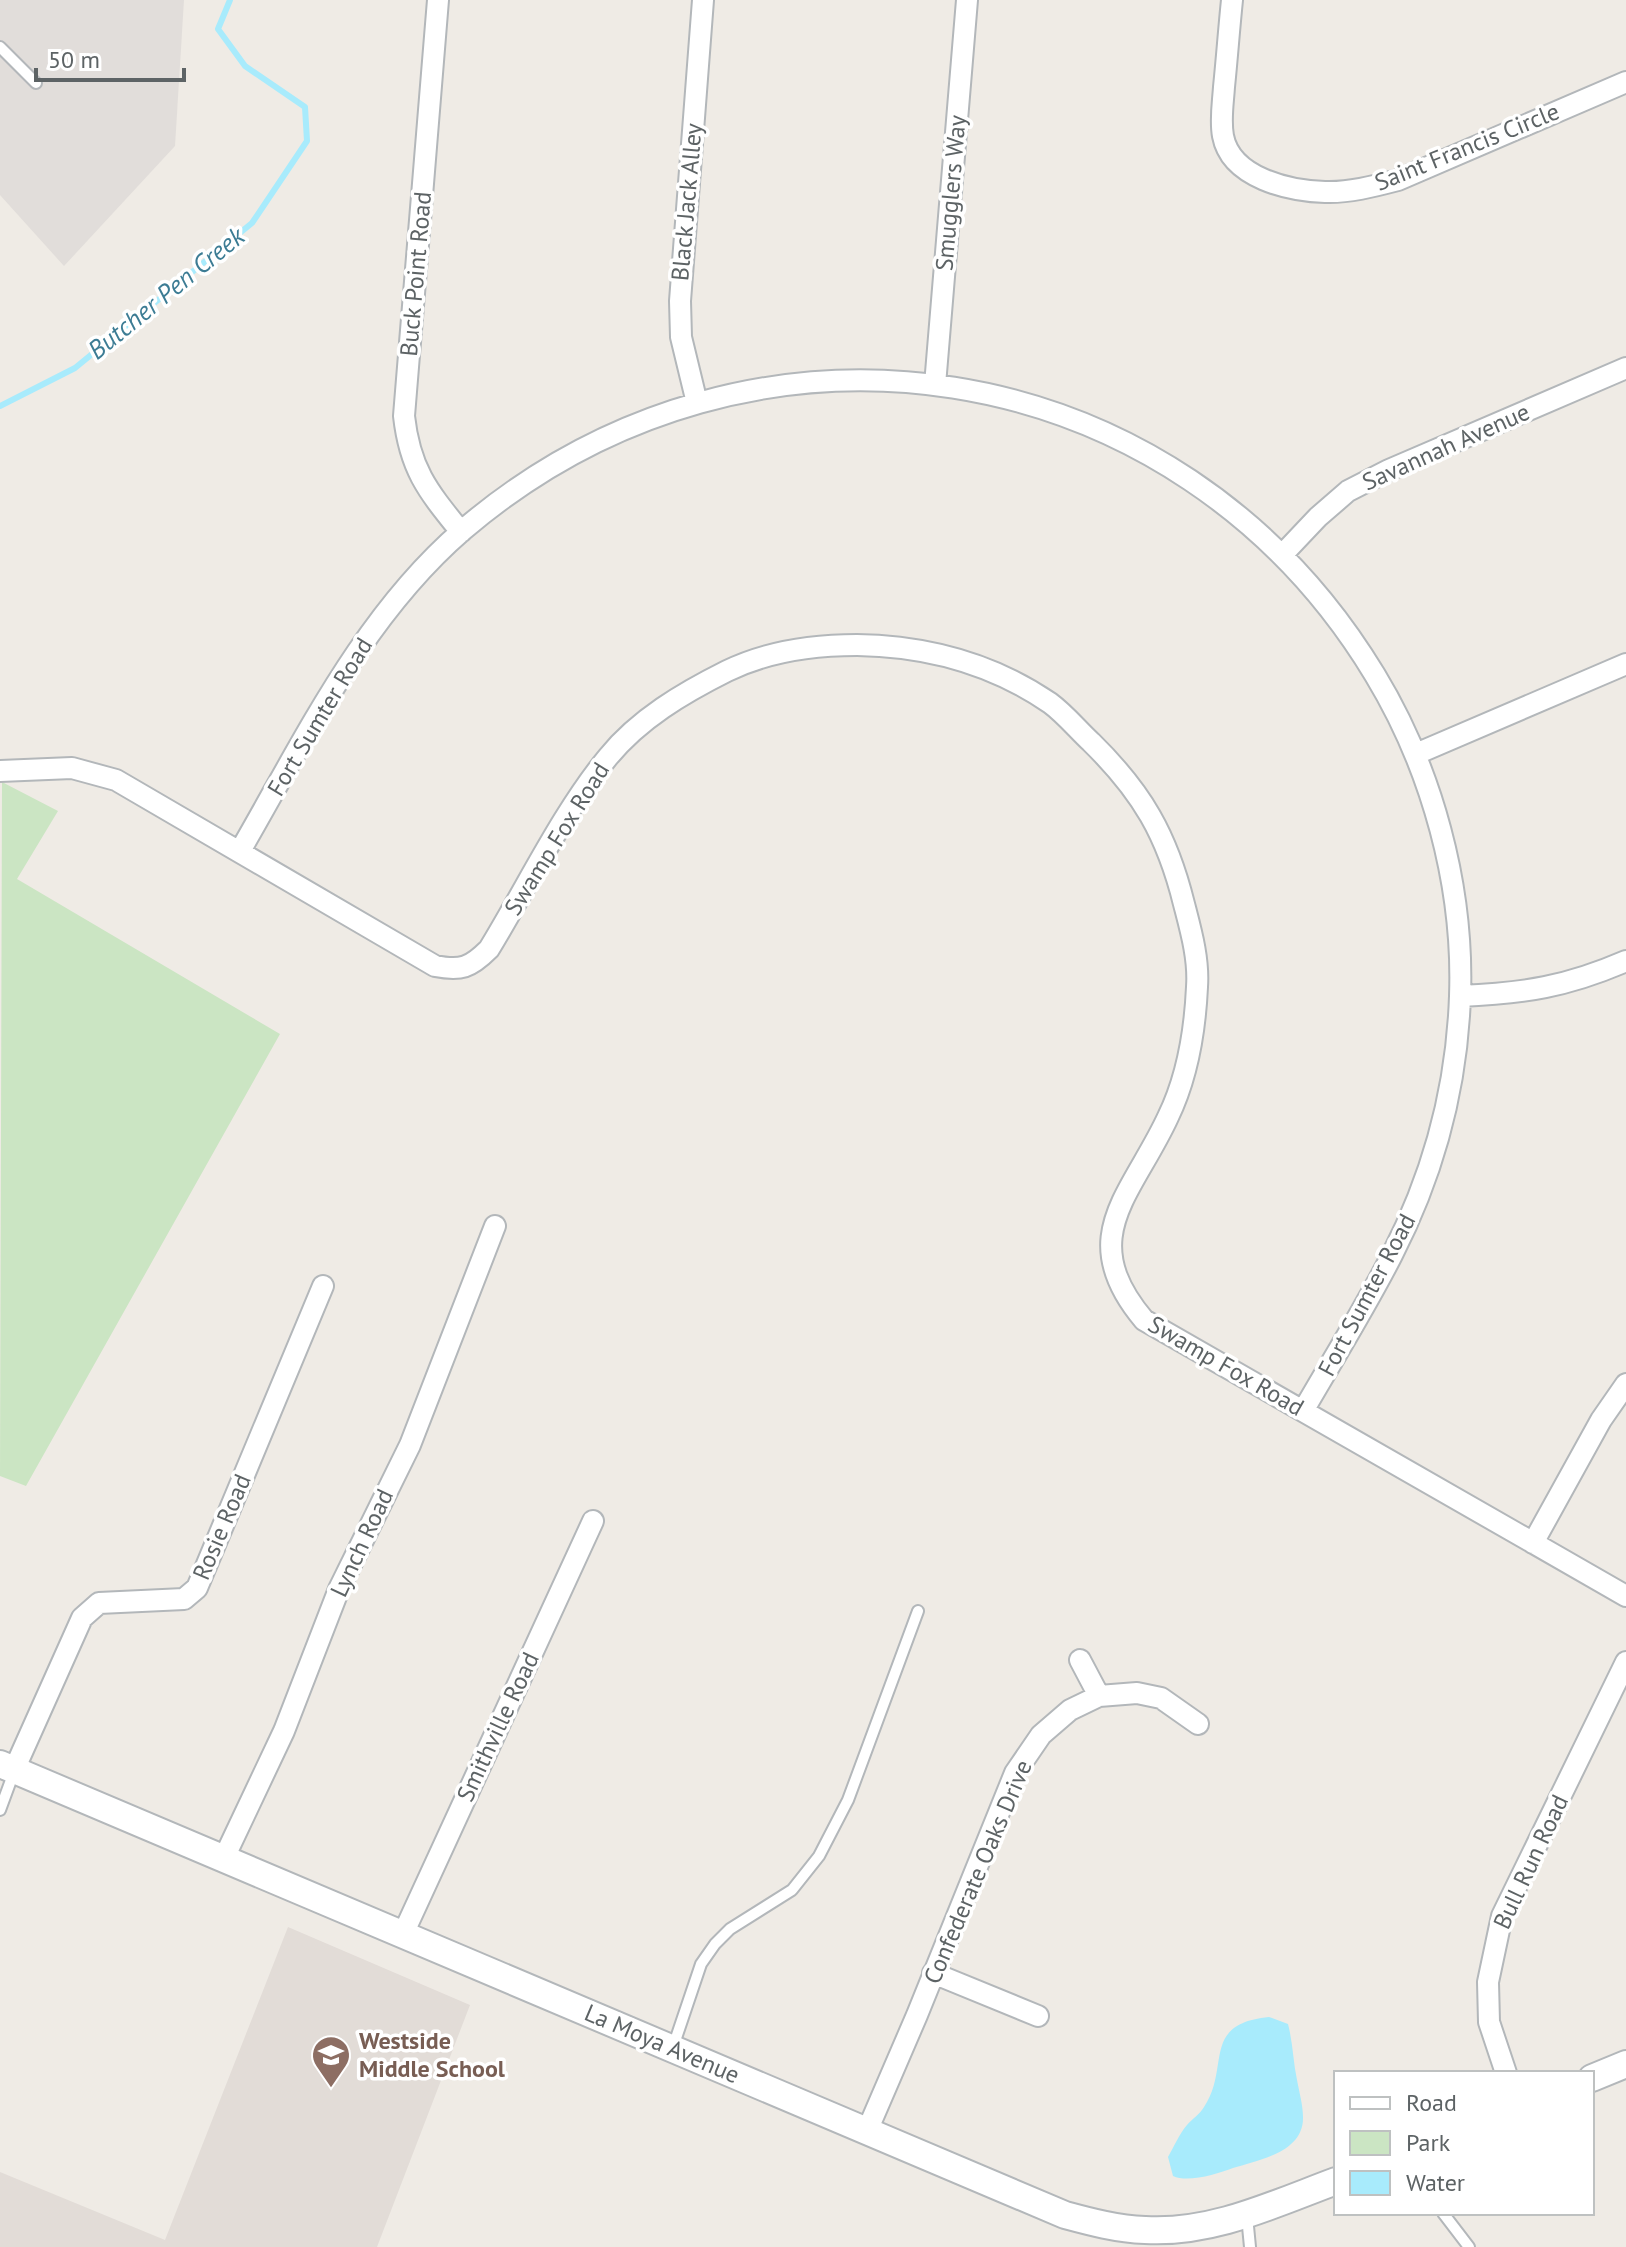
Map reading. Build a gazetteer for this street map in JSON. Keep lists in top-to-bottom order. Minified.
{"streets":{"street":["Saint Francis Circle","Smugglers Way","Black Jack Alley","Buck Point Road","Savannah Avenue","Fort Sumter Road","Swamp Fox Road","Rosie Road","Lynch Road","Smithville Road","Bull Run Road","Confederate Oaks Drive","La Moya Avenue"]},"crossings":[["Smugglers Way","Fort Sumter Road"],["Black Jack Alley","Fort Sumter Road"],["Buck Point Road","Fort Sumter Road"],["Savannah Avenue","Fort Sumter Road"],["Fort Sumter Road","Swamp Fox Road"],["Rosie Road","La Moya Avenue"],["Lynch Road","La Moya Avenue"],["Smithville Road","La Moya Avenue"],["Confederate Oaks Drive","La Moya Avenue"]],"water":["Butcher Pen Creek"],"places":{"school or university":["Westside Middle School"]},"legend":["Road","Park","Water"],"scale_bar":"50 m"}
